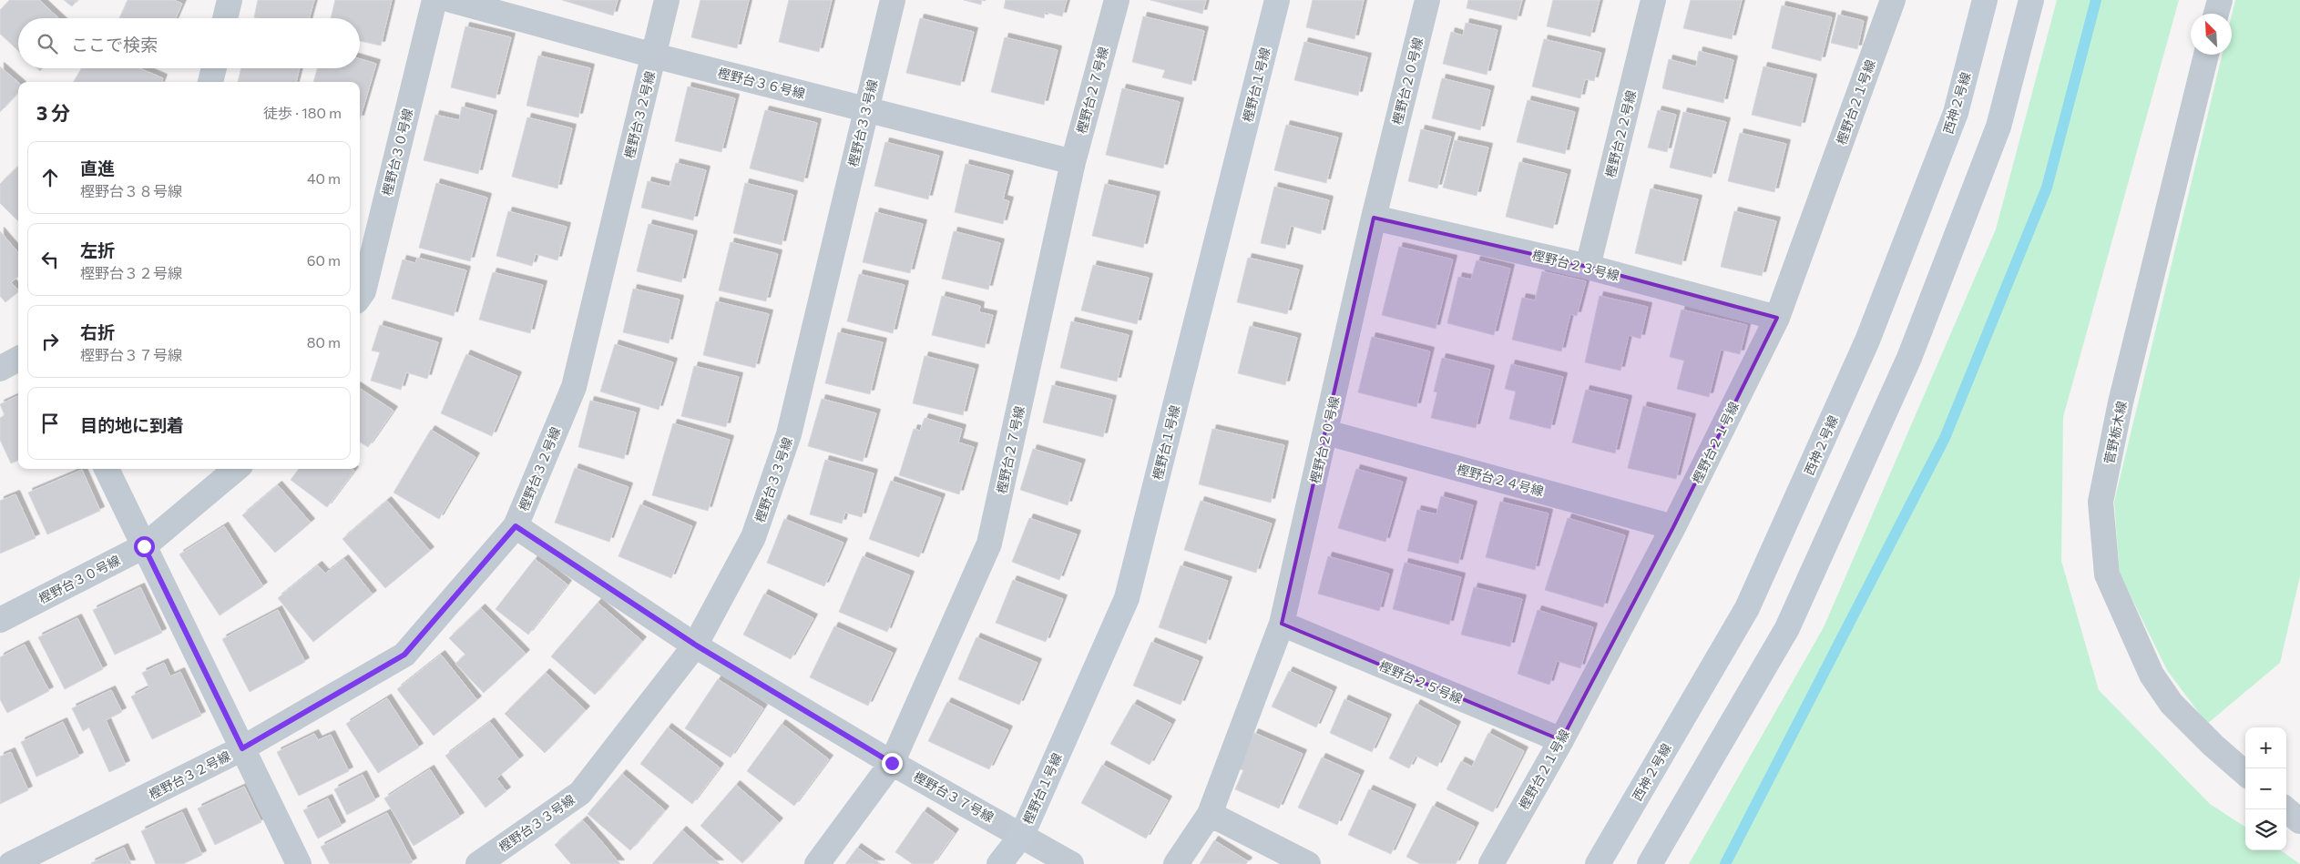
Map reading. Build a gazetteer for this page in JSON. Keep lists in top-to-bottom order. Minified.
{"streets":{"street":["樫野台２０号線","樫野台３６号線","樫野台１号線","樫野台２７号線","樫野台２１号線","西神２号線","樫野台３２号線","樫野台３３号線","樫野台２２号線","樫野台３０号線","樫野台２３号線","菅野栃木線","樫野台２４号線","樫野台２５号線","樫野台３７号線"]},"crossings":[["樫野台２０号線","樫野台２３号線"],["樫野台２０号線","樫野台２４号線"],["樫野台２０号線","樫野台２５号線"],["樫野台３６号線","樫野台２７号線"],["樫野台３６号線","樫野台３２号線"],["樫野台３６号線","樫野台３３号線"],["樫野台１号線","樫野台３７号線"],["樫野台２７号線","樫野台３７号線"],["樫野台２１号線","樫野台２３号線"],["樫野台２１号線","樫野台２４号線"],["樫野台２１号線","樫野台２５号線"],["樫野台３２号線","樫野台３７号線"],["樫野台３３号線","樫野台３７号線"],["樫野台２２号線","樫野台２３号線"]],"north":"top left","page":{"search":"ここで検索","heading":["3 分","徒歩 · 180 m"],"list":[["直進","樫野台３８号線","40 m"],["左折","樫野台３２号線","60 m"],["右折","樫野台３７号線","80 m"],"目的地に到着"],"map_buttons":["+","−"]}}
